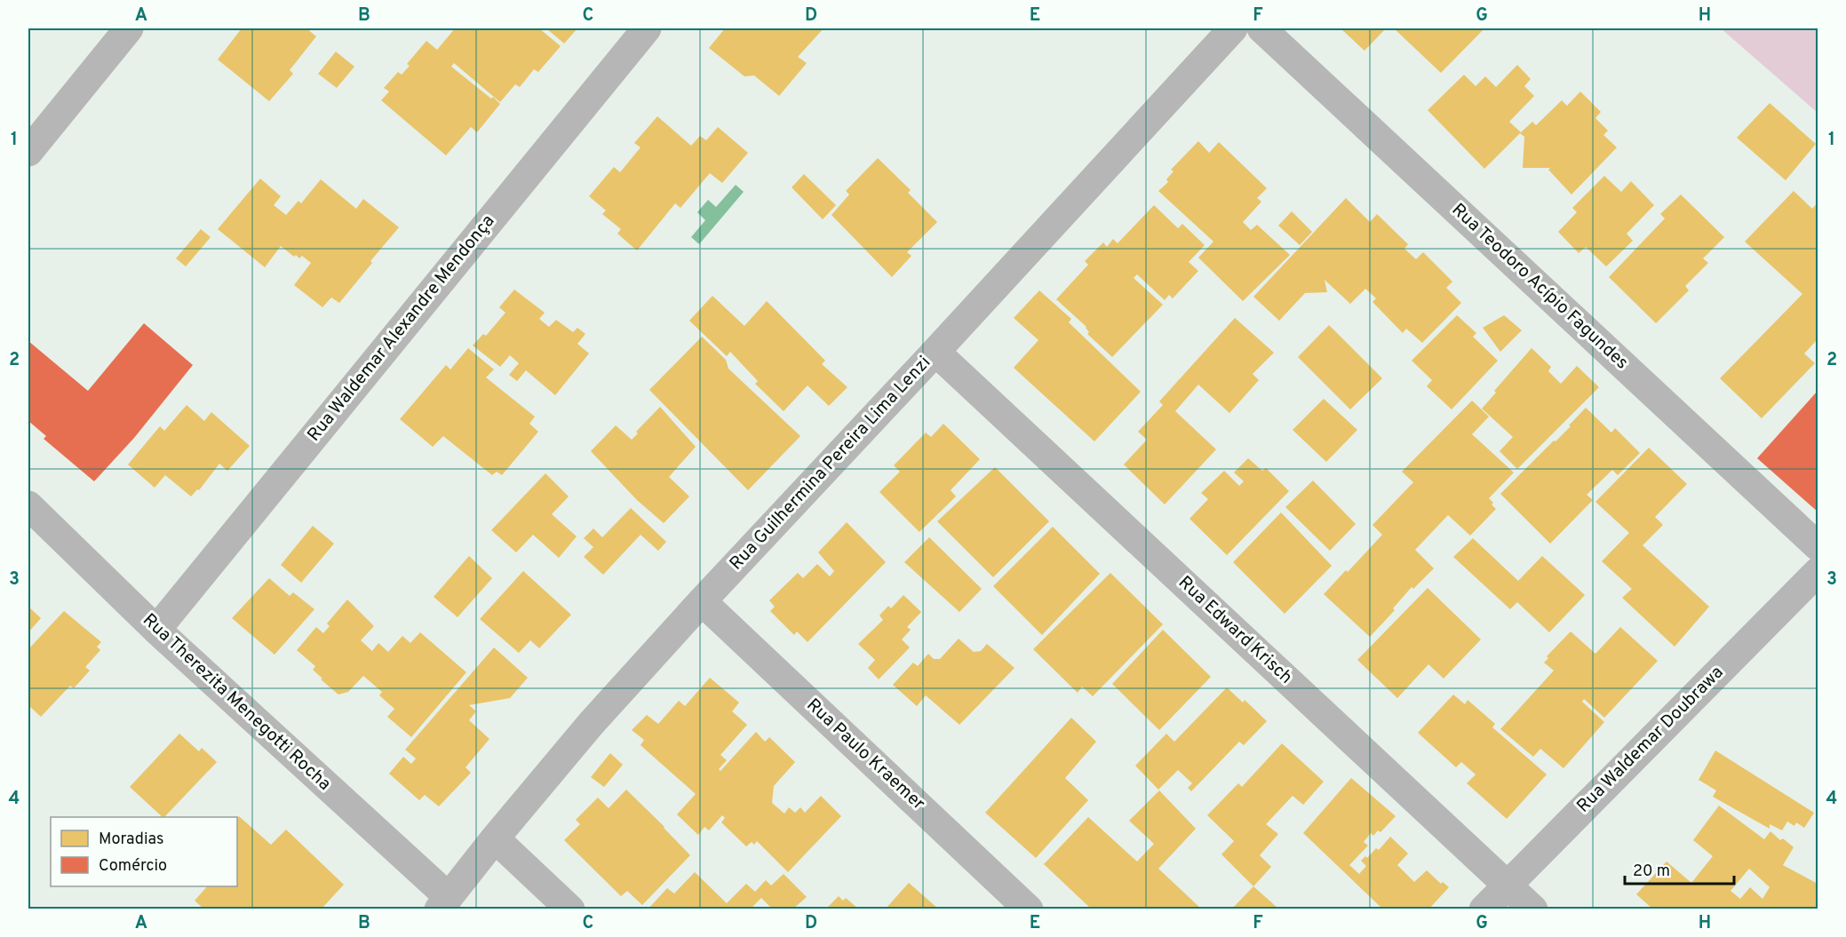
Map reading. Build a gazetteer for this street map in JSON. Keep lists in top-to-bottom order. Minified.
{"streets":{"street":["Rua Teodoro Acípio Fagundes","Rua Waldemar Alexandre Mendonça","Rua Guilhermina Pereira Lima Lenzi","Rua Edward Krisch","Rua Therezita Menegotti Rocha","Rua Waldemar Doubrawa","Rua Paulo Kraemer"]},"crossings":[["Rua Waldemar Alexandre Mendonça","Rua Therezita Menegotti Rocha"],["Rua Guilhermina Pereira Lima Lenzi","Rua Edward Krisch"],["Rua Guilhermina Pereira Lima Lenzi","Rua Therezita Menegotti Rocha"],["Rua Guilhermina Pereira Lima Lenzi","Rua Paulo Kraemer"],["Rua Edward Krisch","Rua Waldemar Doubrawa"]],"legend":["Moradias","Comércio"],"scale_bar":"20 m","grid":{"columns":["A","B","C","D","E","F","G","H"],"rows":["1","2","3","4"]}}
